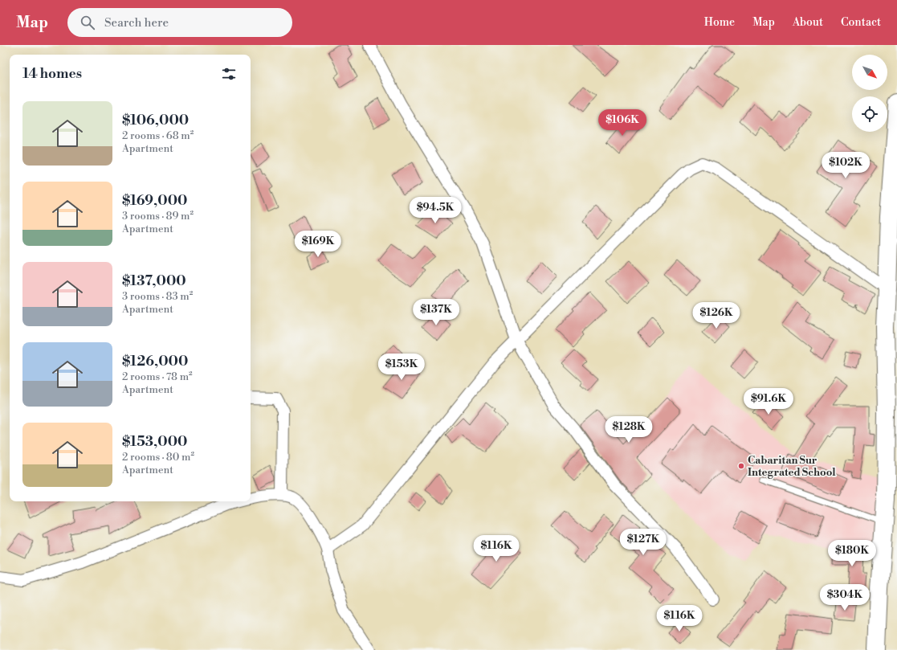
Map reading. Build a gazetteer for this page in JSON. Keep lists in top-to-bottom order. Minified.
{"places":["Cabaritan Sur Integrated School"],"north":"bottom right","page":{"header":"Map","search":"Search here","nav":["Home","Map","About","Contact"],"heading":"14 homes","list":[{"name":"$106,000","note":"2 rooms · 68 m² · Apartment"},{"name":"$169,000","note":"3 rooms · 89 m² · Apartment"},{"name":"$137,000","note":"3 rooms · 83 m² · Apartment"},{"name":"$126,000","note":"2 rooms · 78 m² · Apartment"},{"name":"$153,000","note":"2 rooms · 80 m² · Apartment"}],"price":["$106K","$102K","$94.5K","$169K","$137K","$126K","$153K","$91.6K","$128K","$127K","$116K","$180K","$304K","$116K"]}}
